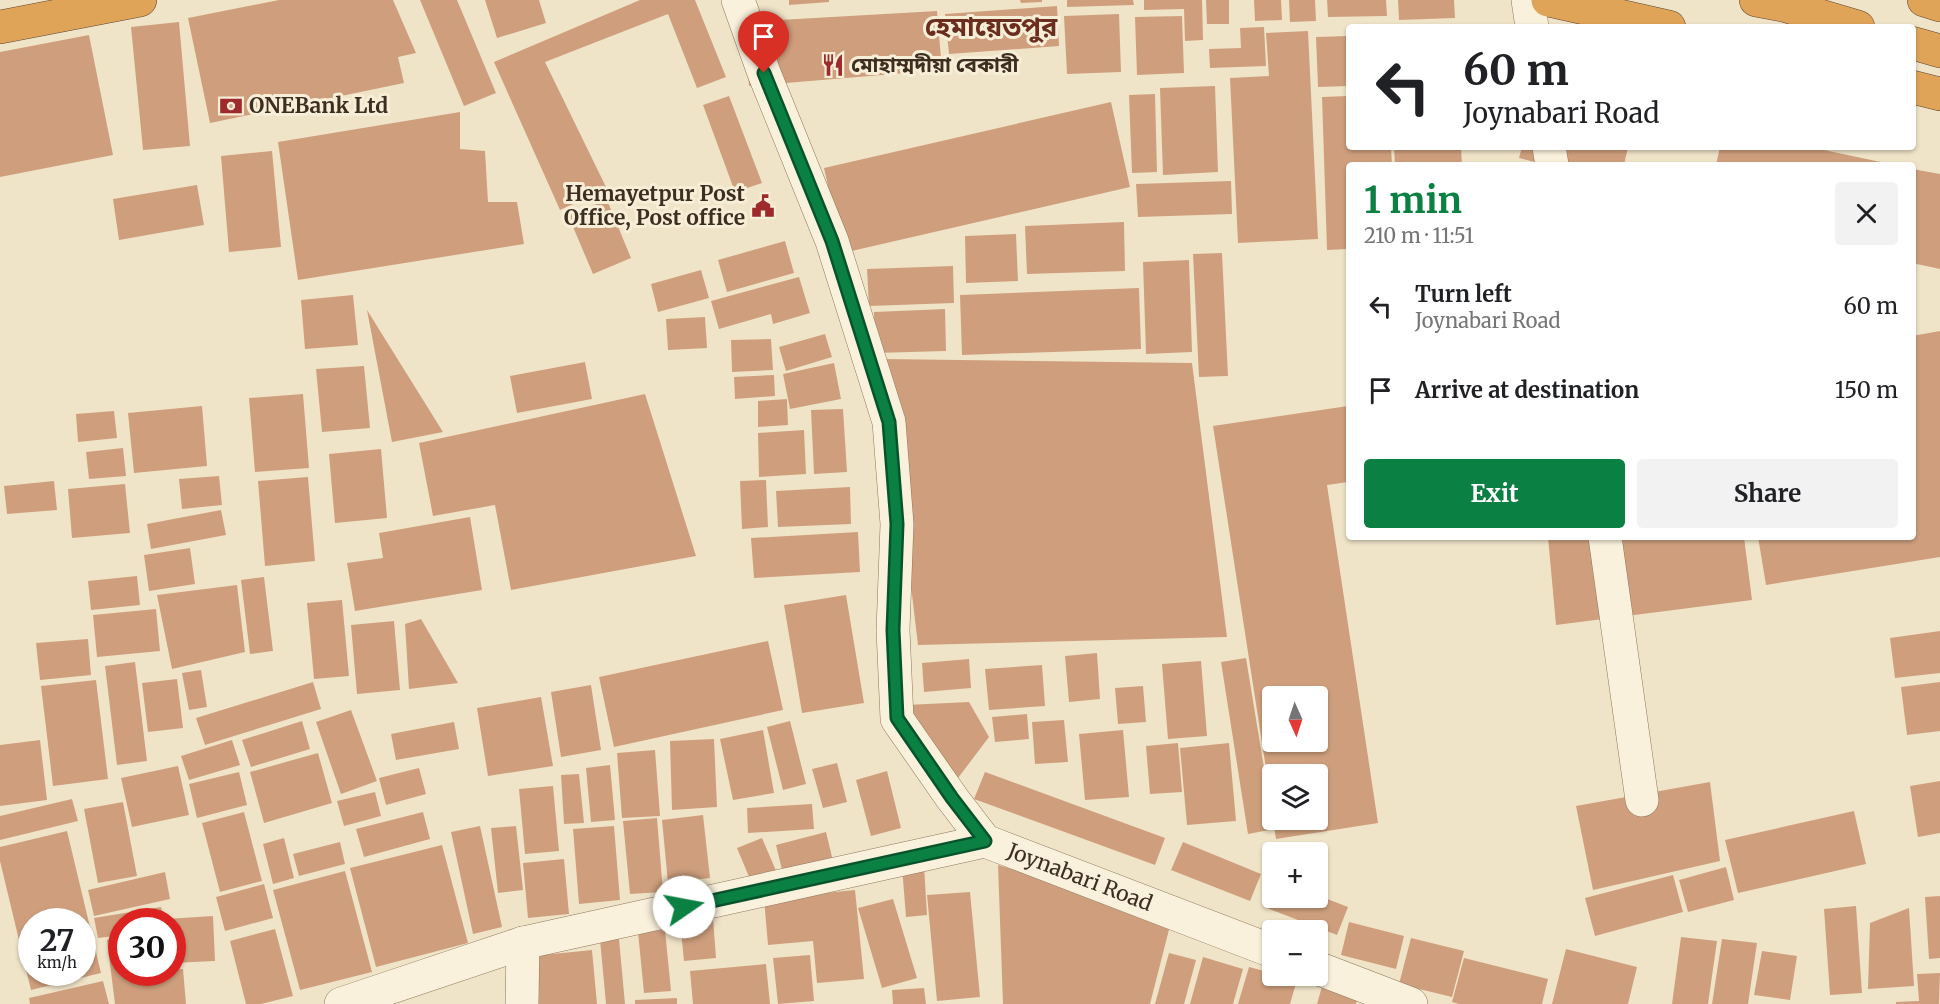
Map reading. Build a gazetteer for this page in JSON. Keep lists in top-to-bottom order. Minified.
{"streets":{"street":["Joynabari Road"]},"districts":["হেমায়েতপুর"],"places":{"restaurant":["মোহাম্মদীয়া বেকারী"],"bank":["ONEBank Ltd"],"public building":["Hemayetpur Post Office, Post office"]},"north":"bottom","page":{"turn":["60 m","Joynabari Road"],"heading":["1 min","210 m · 11:51"],"list":[{"name":"Turn left","note":"Joynabari Road","value":"60 m"},{"name":"Arrive at destination","value":"150 m"}],"buttons":["Exit","Share"],"map_buttons":["+","−"],"speed":"27 km/h","limit":"30"}}
